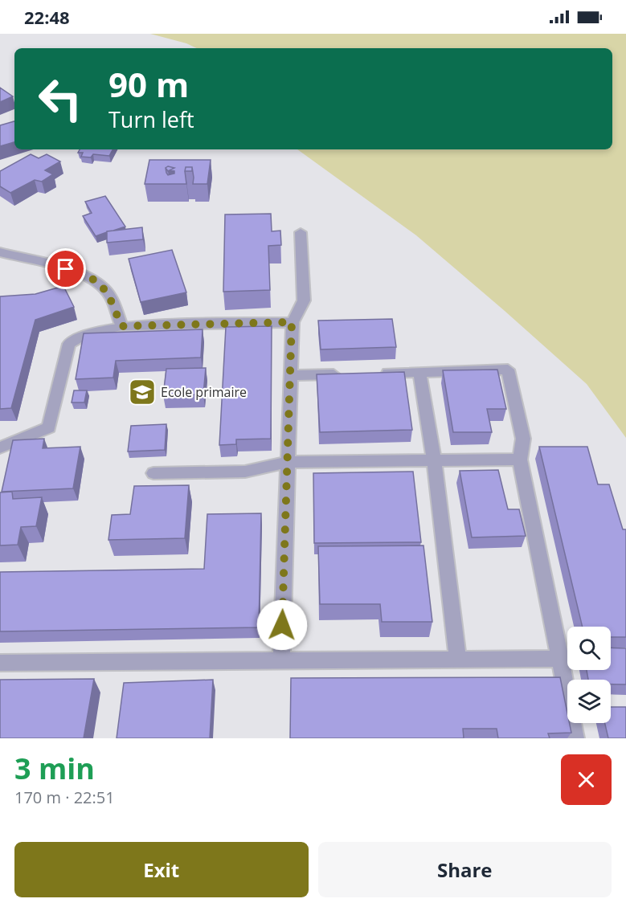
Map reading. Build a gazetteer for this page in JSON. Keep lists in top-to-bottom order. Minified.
{"places":{"school or university":["Ecole primaire"]},"page":{"status":"22:48","turn":["90 m","Turn left"],"heading":["3 min","170 m · 22:51"],"buttons":["Exit","Share"]}}
